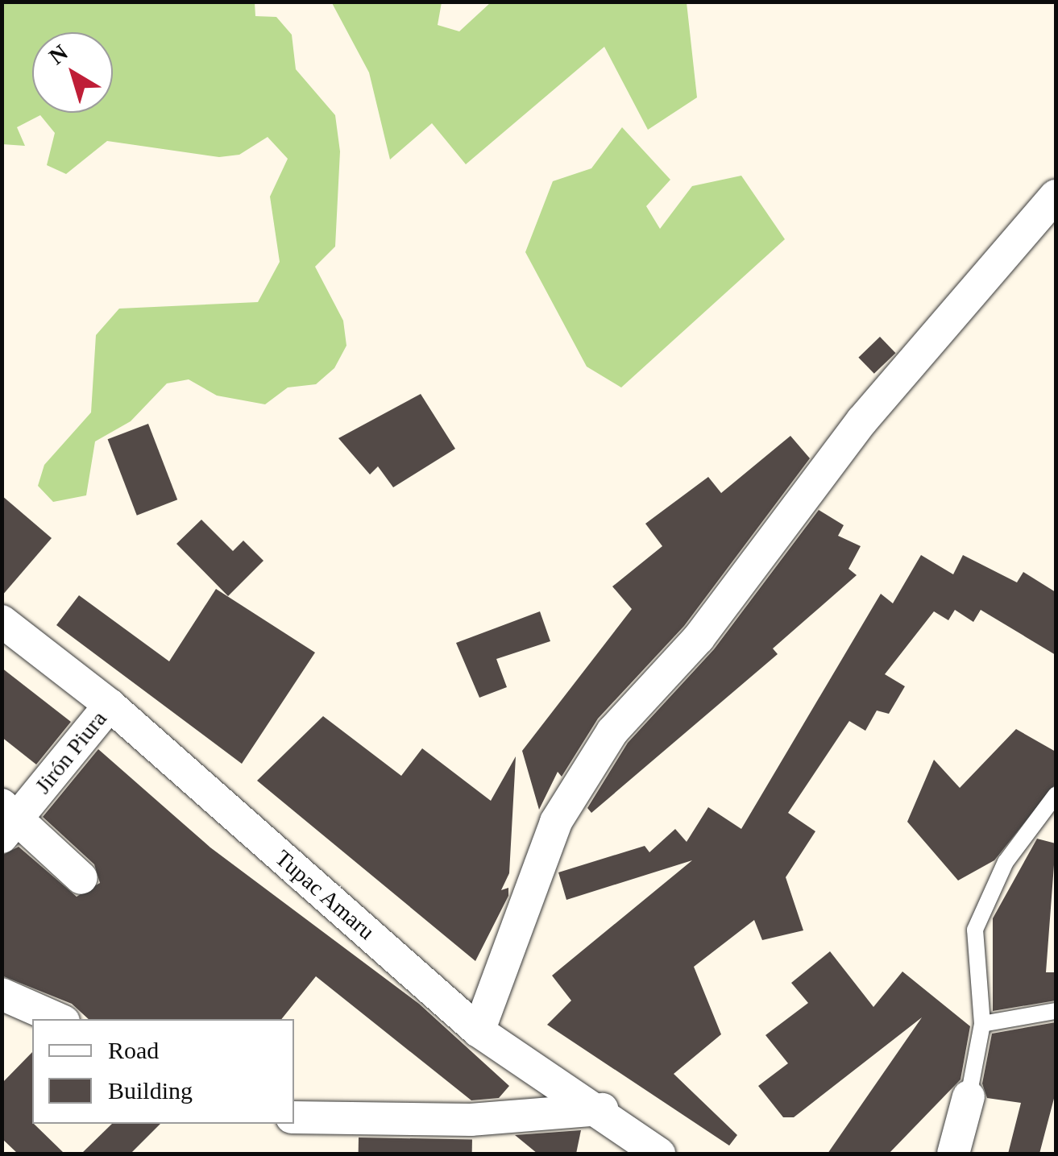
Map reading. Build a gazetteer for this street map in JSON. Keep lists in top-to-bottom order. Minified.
{"streets":{"street":["Jirón Piura","Tupac Amaru"]},"crossings":[["Jirón Piura","Tupac Amaru"]],"legend":["Road","Building"],"north":"top left"}
